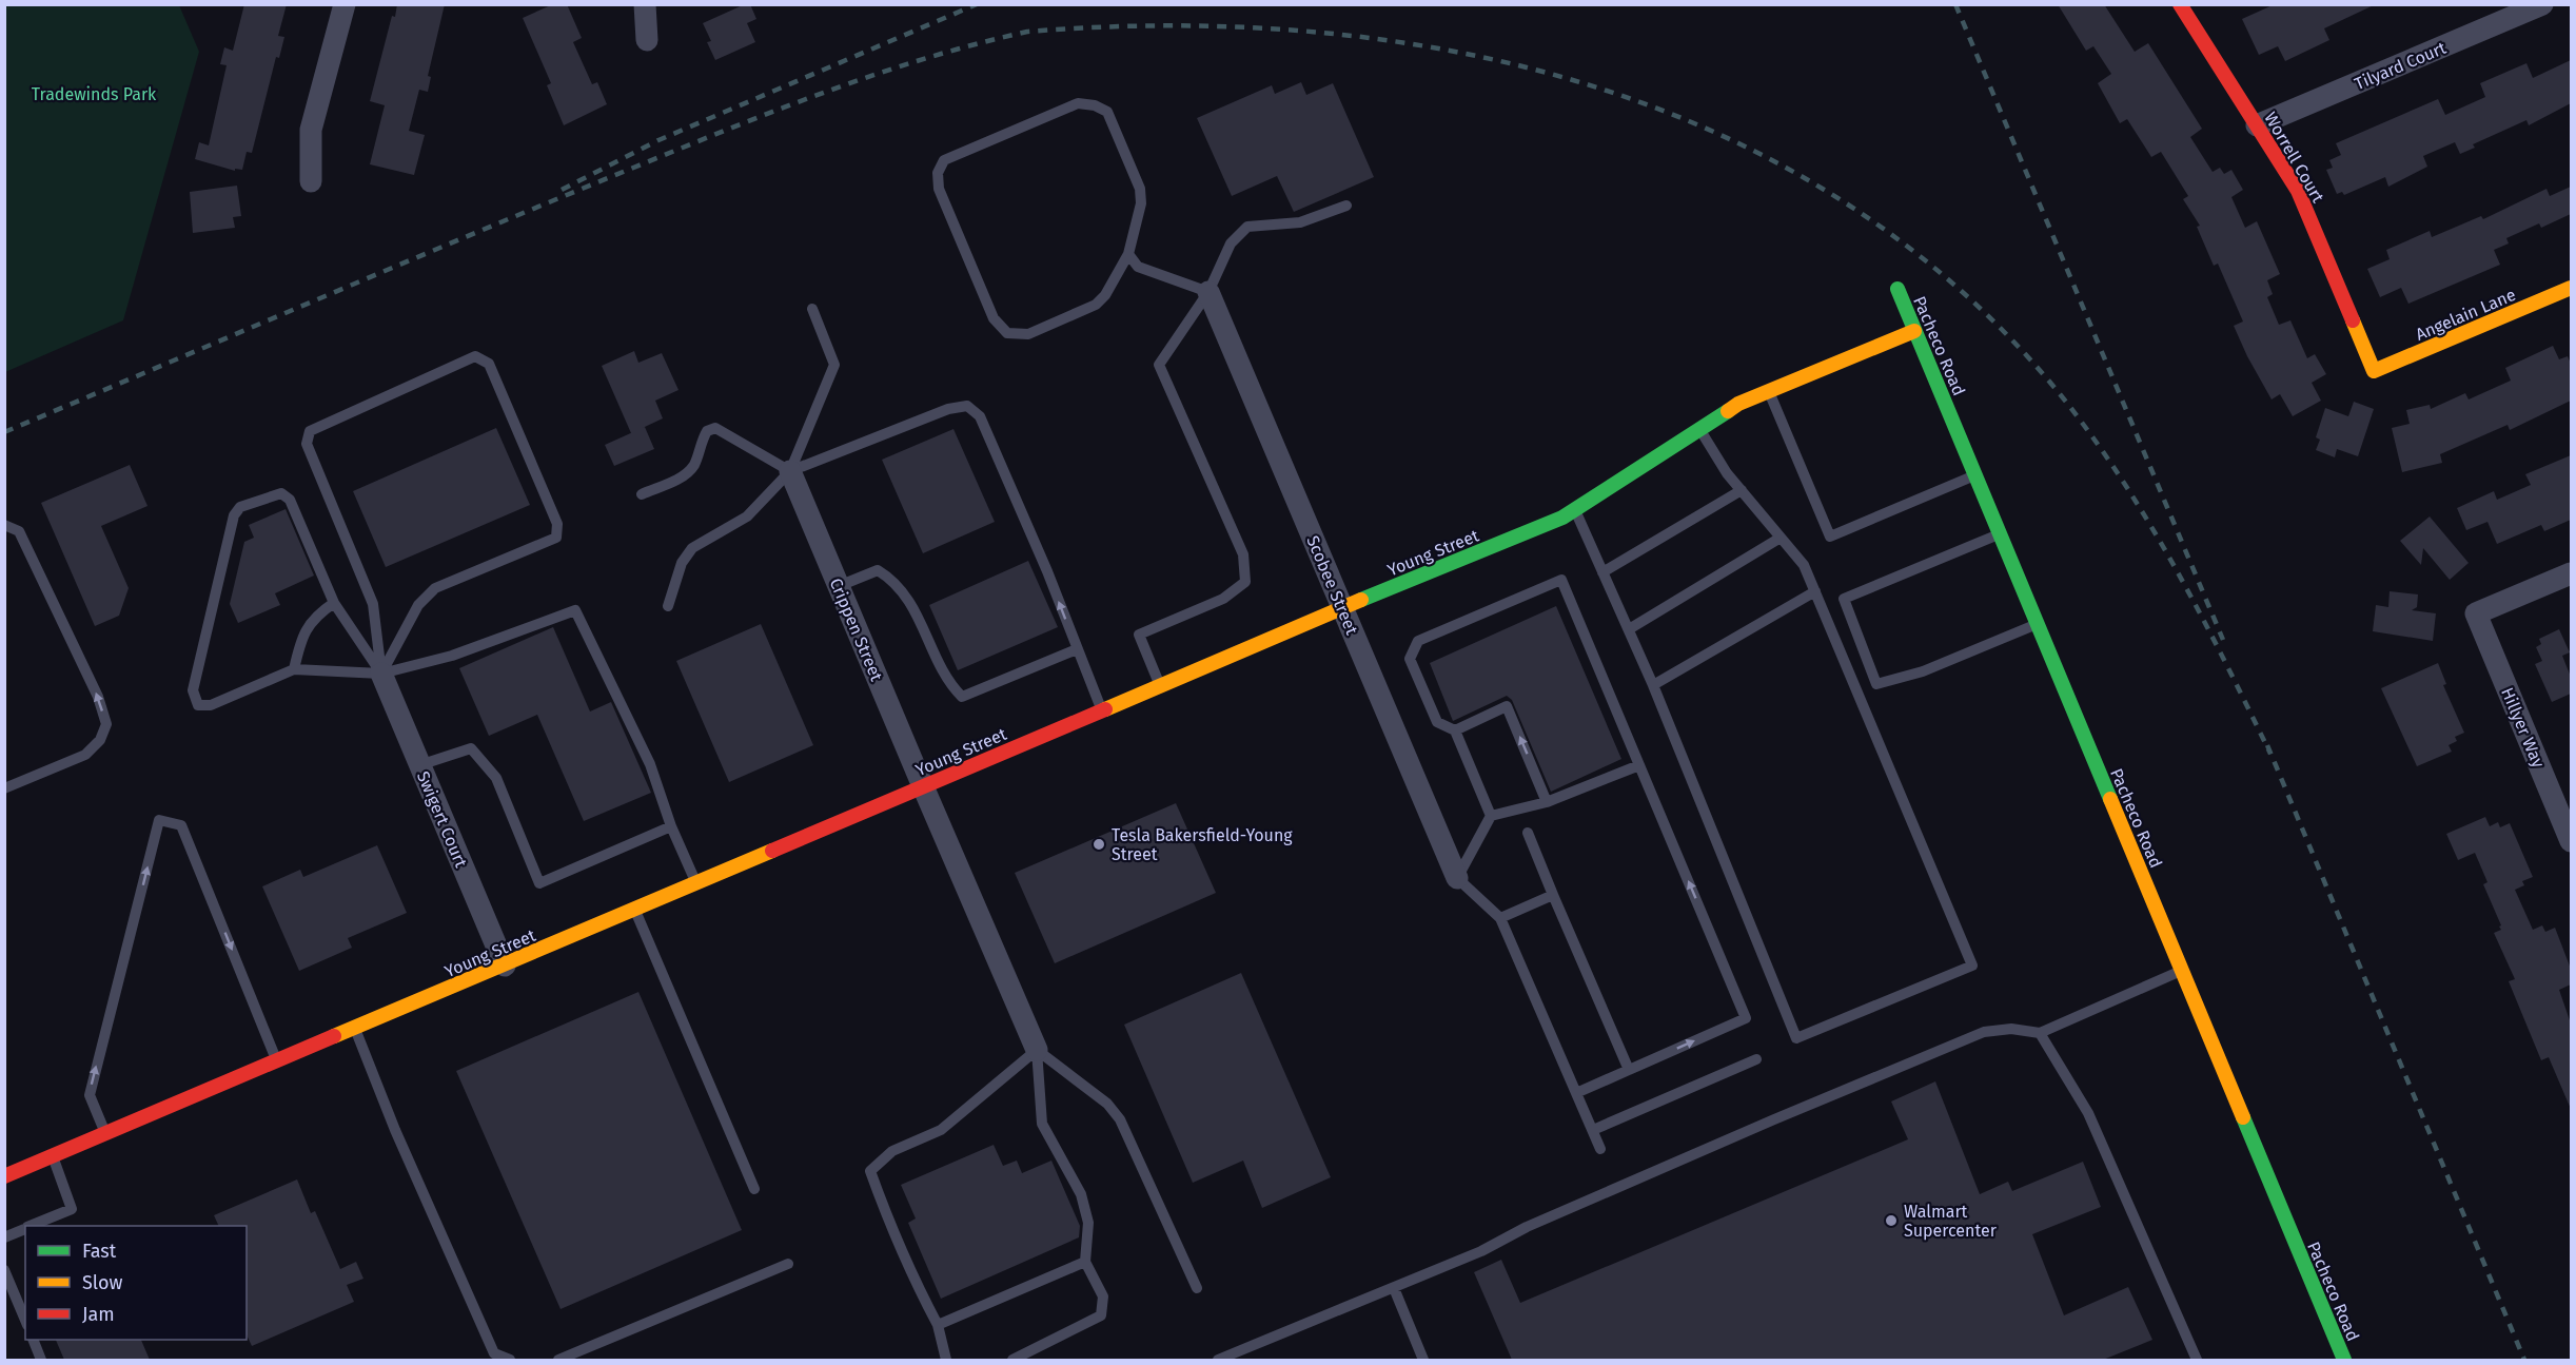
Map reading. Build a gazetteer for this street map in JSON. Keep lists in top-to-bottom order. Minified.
{"streets":{"street":["Tilyard Court","Worrell Court","Angelain Lane","Pacheco Road","Young Street","Scobee Street","Crippen Street","Hillyer Way","Swigert Court"]},"crossings":[["Tilyard Court","Worrell Court"],["Worrell Court","Angelain Lane"],["Pacheco Road","Young Street"],["Young Street","Scobee Street"],["Young Street","Crippen Street"],["Young Street","Swigert Court"]],"parks":["Tradewinds Park"],"places":["Tesla Bakersfield-Young Street","Walmart Supercenter"],"legend":["Fast","Slow","Jam"]}
